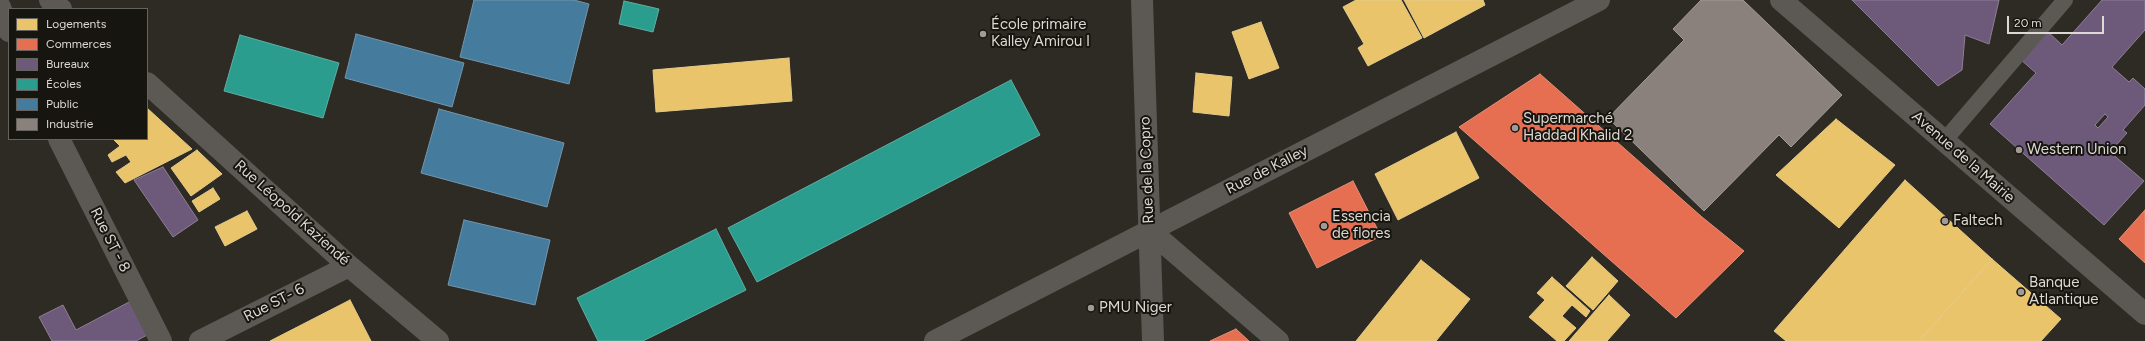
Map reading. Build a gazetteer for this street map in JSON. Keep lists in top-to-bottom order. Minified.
{"streets":{"street":["Avenue de la Mairie","Rue de la Copro","Rue de Kalley","Rue Léopold Kaziendé","Rue ST - 8","Rue ST- 6"]},"crossings":[["Rue de la Copro","Rue de Kalley"],["Rue Léopold Kaziendé","Rue ST- 6"]],"places":["École primaire Kalley Amirou I","Supermarché Haddad Khalid 2","Western Union","Faltech","Essencia de flores","Banque Atlantique","PMU Niger"],"legend":["Logements","Commerces","Bureaux","Écoles","Public","Industrie"],"scale_bar":"20 m"}
